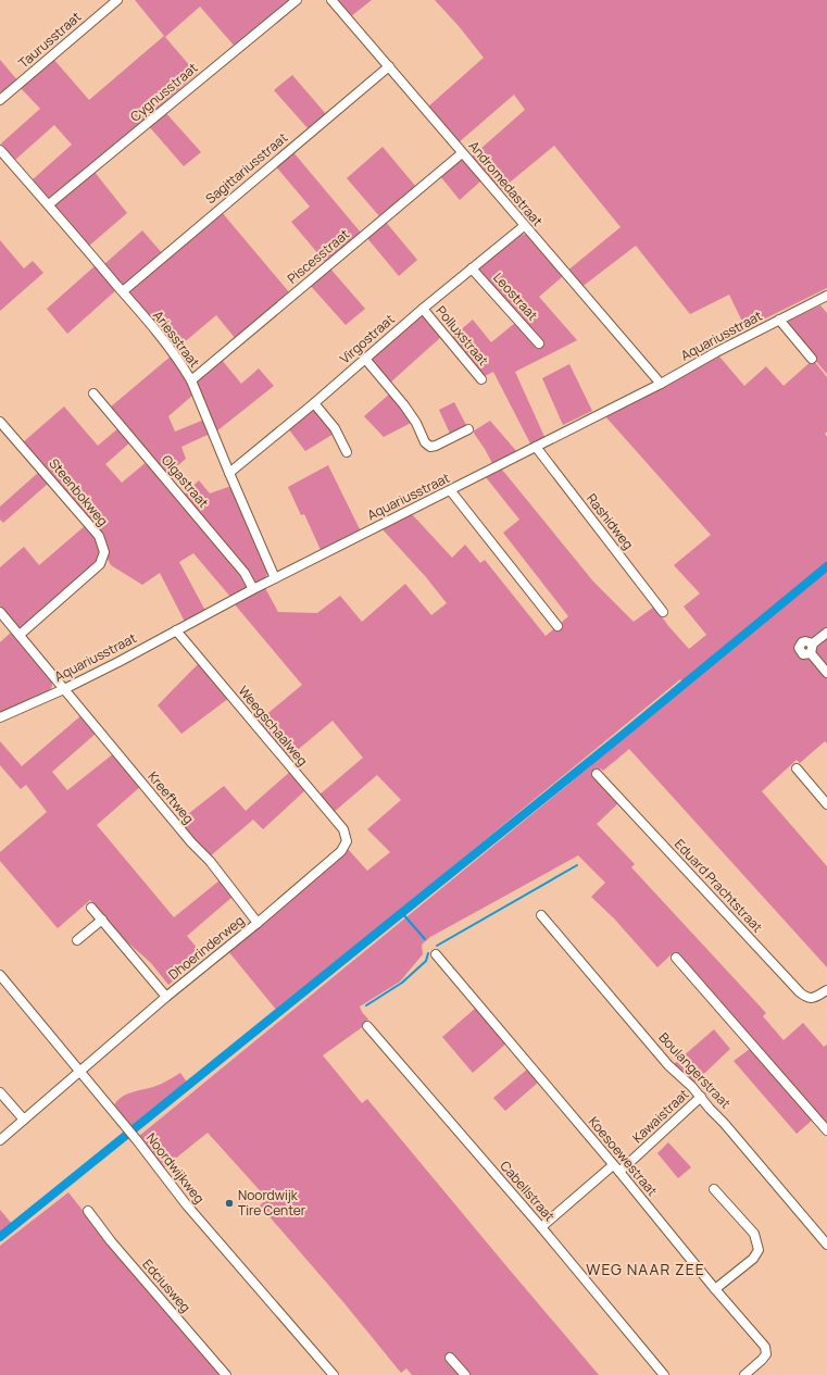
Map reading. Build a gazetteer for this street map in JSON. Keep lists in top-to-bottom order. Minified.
{"streets":{"street":["Taurusstraat","Cygnusstraat","Sagittariusstraat","Andromedastraat","Piscesstraat","Leostraat","Polluxstraat","Aquariusstraat","Ariesstraat","Virgostraat","Olgastraat","Steenbokweg","Rashidweg","Weegschaalweg","Kreeftweg","Eduard Prachtstraat","Dhoerinderweg","Boulangerstraat","Kawaistraat","Koesoewestraat","Noordwijkweg","Cabellstraat","Edciusweg"]},"crossings":[["Cygnusstraat","Ariesstraat"],["Sagittariusstraat","Andromedastraat"],["Sagittariusstraat","Ariesstraat"],["Andromedastraat","Piscesstraat"],["Andromedastraat","Aquariusstraat"],["Andromedastraat","Virgostraat"],["Piscesstraat","Ariesstraat"],["Leostraat","Virgostraat"],["Polluxstraat","Virgostraat"],["Aquariusstraat","Ariesstraat"],["Aquariusstraat","Olgastraat"],["Aquariusstraat","Rashidweg"],["Aquariusstraat","Weegschaalweg"],["Aquariusstraat","Kreeftweg"],["Ariesstraat","Virgostraat"],["Steenbokweg","Kreeftweg"],["Weegschaalweg","Dhoerinderweg"],["Kreeftweg","Dhoerinderweg"],["Dhoerinderweg","Noordwijkweg"],["Boulangerstraat","Kawaistraat"],["Kawaistraat","Koesoewestraat"],["Kawaistraat","Cabellstraat"]],"districts":["WEG NAAR ZEE"],"places":["Noordwijk Tire Center"]}
